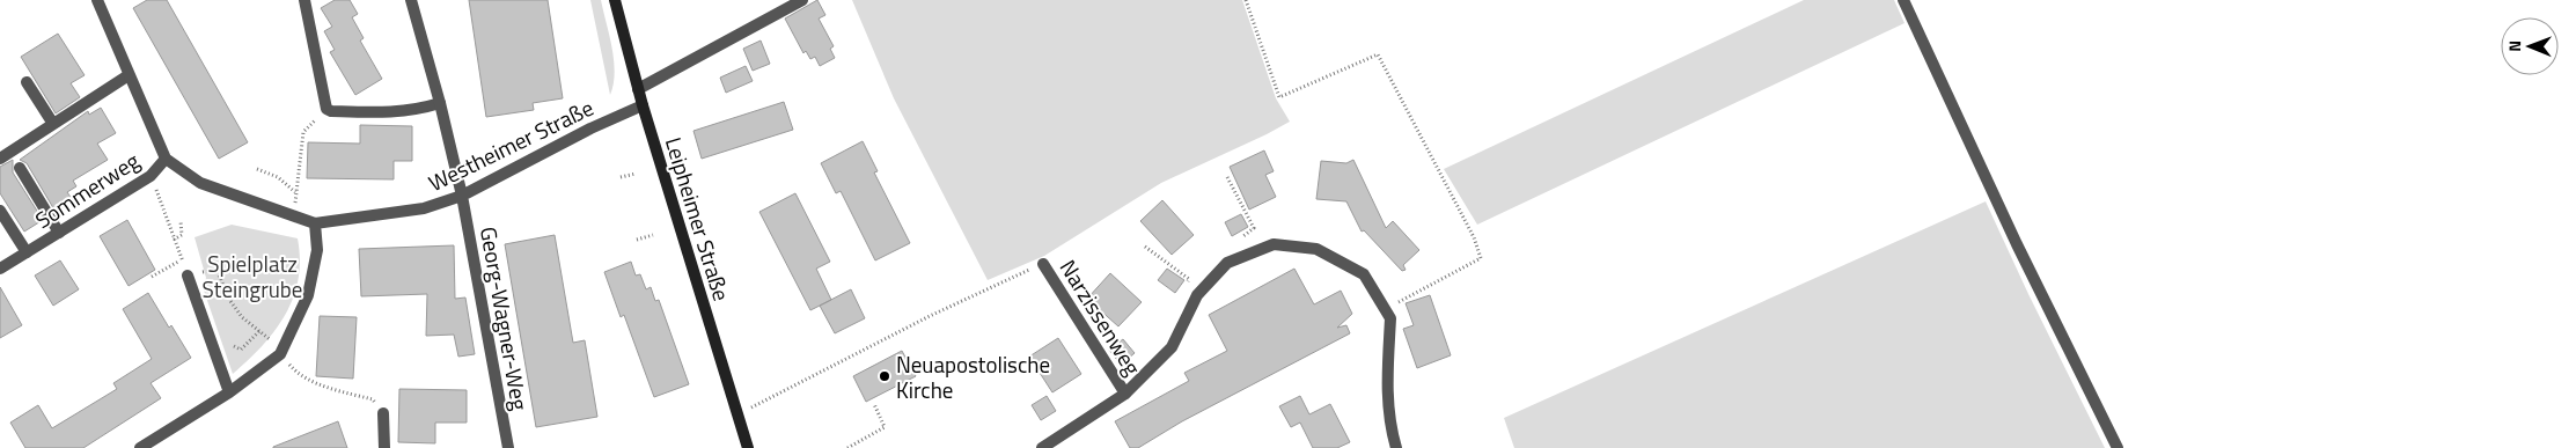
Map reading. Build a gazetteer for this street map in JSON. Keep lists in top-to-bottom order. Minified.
{"streets":{"main road":["Leipheimer Straße"],"street":["Westheimer Straße","Sommerweg","Narzissenweg","Georg-Wagner-Weg"]},"crossings":[["Westheimer Straße","Sommerweg"],["Westheimer Straße","Leipheimer Straße"],["Westheimer Straße","Georg-Wagner-Weg"]],"parks":["Spielplatz Steingrube"],"places":["Neuapostolische Kirche"],"north":"left"}
